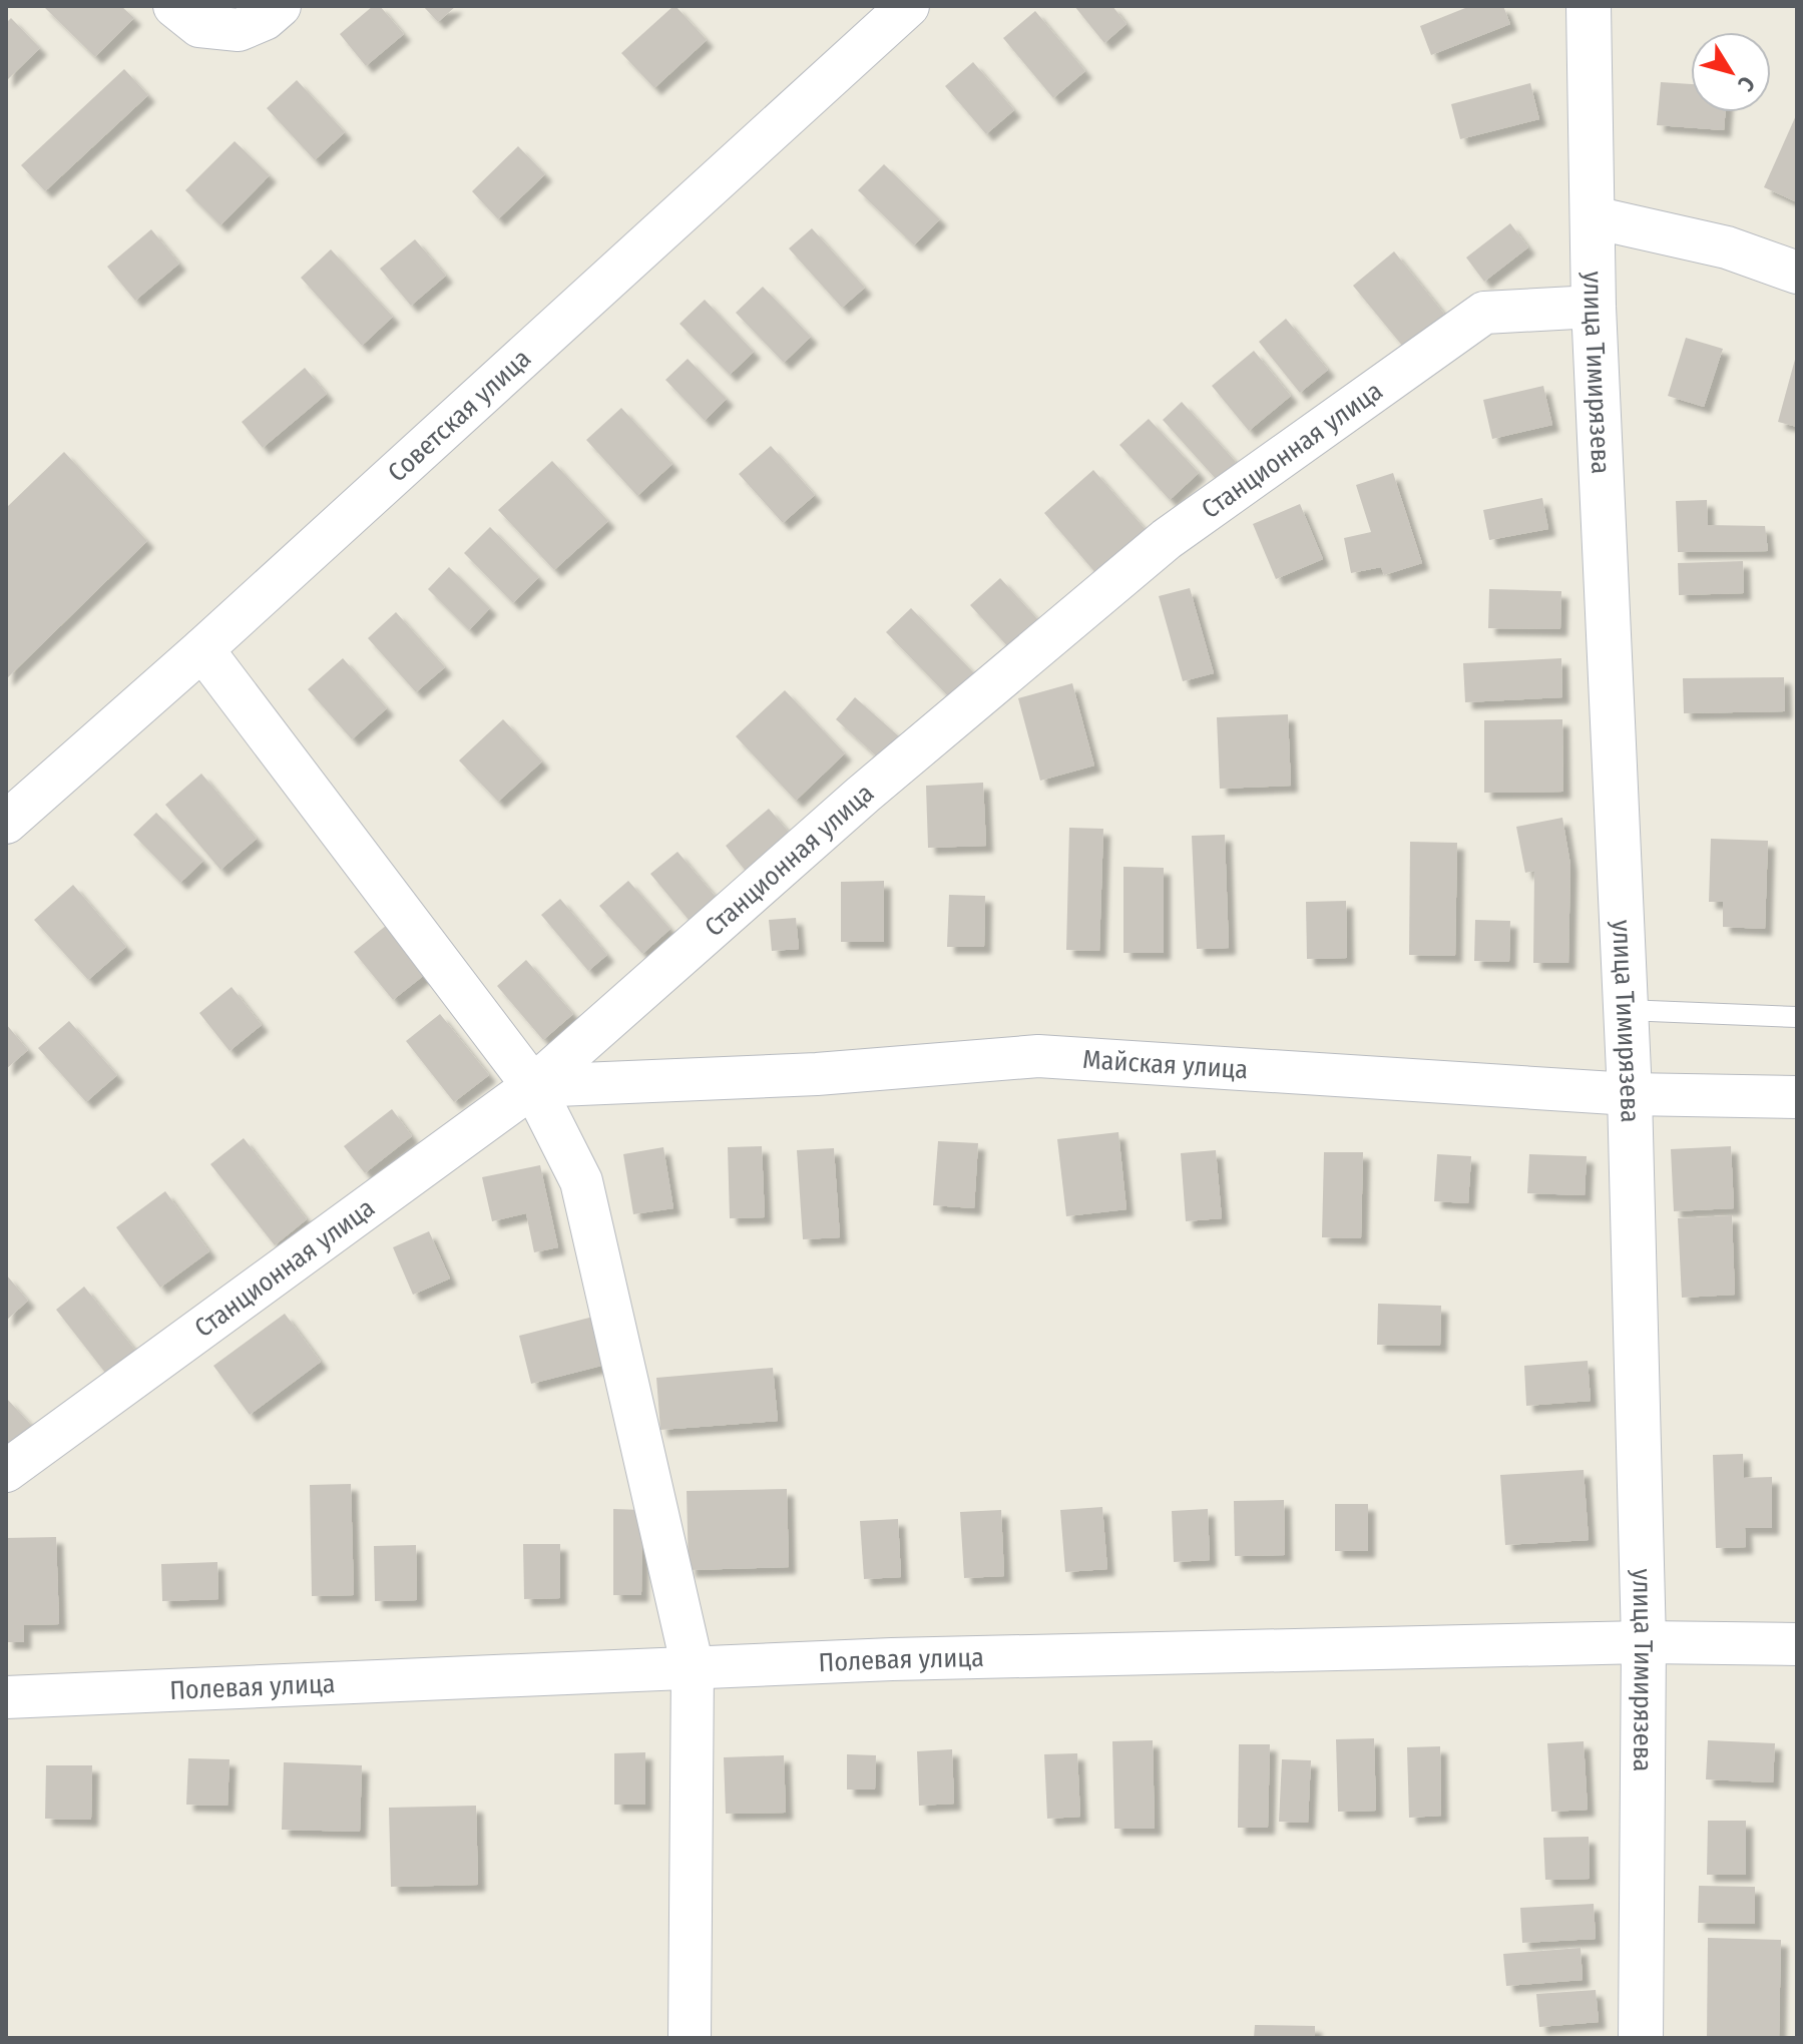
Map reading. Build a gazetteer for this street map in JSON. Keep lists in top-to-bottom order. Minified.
{"streets":{"main road":["улица Тимирязева"],"street":["Советская улица","Станционная улица","Майская улица","Полевая улица"]},"crossings":[["улица Тимирязева","Станционная улица"],["улица Тимирязева","Майская улица"],["улица Тимирязева","Полевая улица"],["Станционная улица","Майская улица"]],"north":"bottom right"}
